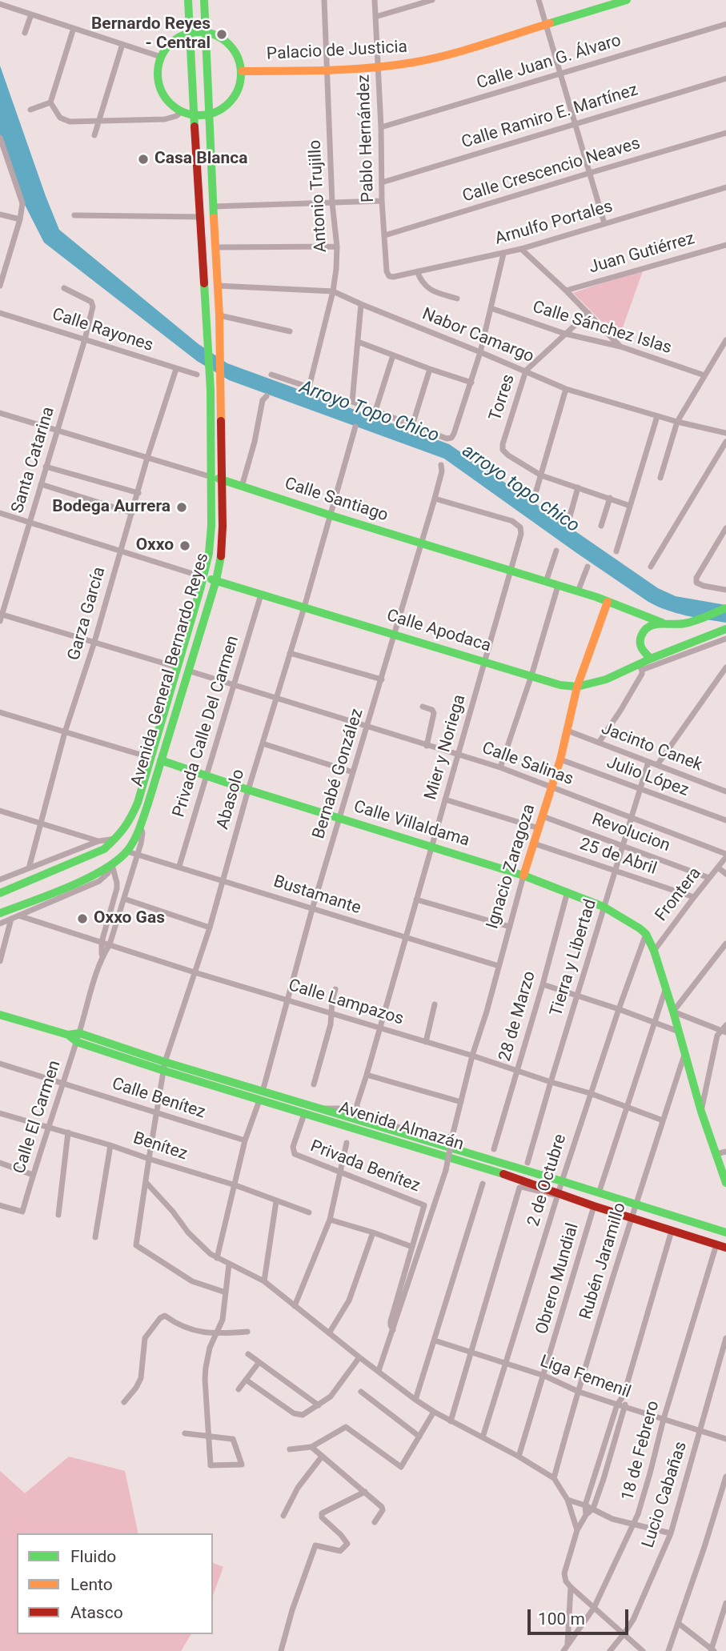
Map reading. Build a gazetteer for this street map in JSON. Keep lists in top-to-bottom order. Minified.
{"streets":{"main road":["Palacio de Justicia","Calle Santiago","Calle Apodaca","Avenida General Bernardo Reyes","Calle Villaldama","Ignacio Zaragoza","Avenida Almazán"],"street":["Calle Juan G. Álvaro","Calle Ramiro E. Martínez","Pablo Hernández","Calle Crescencio Neaves","Antonio Trujillo","Arnulfo Portales","Juan Gutiérrez","Calle Sánchez Islas","Calle Rayones","Nabor Camargo","Torres","Santa Catarina","Garza García","Privada Calle Del Carmen","Mier y Noriega","Jacinto Canek","Calle Salinas","Bernabé González","Julio López","Abasolo","Revolucion","25 de Abril","Frontera","Bustamante","Tierra y Libertad","Calle Lampazos","28 de Marzo","Calle Benítez","Calle El Carmen","Benítez","Privada Benítez","2 de Octubre","Rubén Jaramillo","Obrero Mundial","Liga Femenil","18 de Febrero","Lucio Cabañas"]},"crossings":[["Palacio de Justicia","Pablo Hernández"],["Palacio de Justicia","Antonio Trujillo"],["Calle Juan G. Álvaro","Pablo Hernández"],["Calle Ramiro E. Martínez","Pablo Hernández"],["Pablo Hernández","Calle Crescencio Neaves"],["Pablo Hernández","Arnulfo Portales"],["Antonio Trujillo","Nabor Camargo"],["Calle Sánchez Islas","Torres"],["Calle Rayones","Santa Catarina"],["Calle Rayones","Garza García"],["Nabor Camargo","Torres"],["Nabor Camargo","Avenida General Bernardo Reyes"],["Santa Catarina","Calle Santiago"],["Calle Santiago","Garza García"],["Calle Santiago","Avenida General Bernardo Reyes"],["Calle Santiago","Mier y Noriega"],["Calle Santiago","Bernabé González"],["Calle Santiago","Abasolo"],["Calle Santiago","Ignacio Zaragoza"],["Calle Apodaca","Avenida General Bernardo Reyes"],["Calle Apodaca","Privada Calle Del Carmen"],["Calle Apodaca","Mier y Noriega"],["Calle Apodaca","Bernabé González"],["Calle Apodaca","Abasolo"],["Calle Apodaca","Ignacio Zaragoza"],["Avenida General Bernardo Reyes","Calle Salinas"],["Avenida General Bernardo Reyes","Calle Villaldama"],["Avenida General Bernardo Reyes","Bustamante"],["Privada Calle Del Carmen","Calle Salinas"],["Privada Calle Del Carmen","Calle Villaldama"],["Privada Calle Del Carmen","Bustamante"],["Mier y Noriega","Calle Salinas"],["Mier y Noriega","Bernabé González"],["Mier y Noriega","Calle Villaldama"],["Mier y Noriega","Bustamante"],["Mier y Noriega","Calle Lampazos"],["Jacinto Canek","Ignacio Zaragoza"],["Jacinto Canek","Tierra y Libertad"],["Calle Salinas","Bernabé González"],["Calle Salinas","Abasolo"],["Calle Salinas","Ignacio Zaragoza"],["Calle Salinas","Frontera"],["Calle Salinas","Tierra y Libertad"],["Bernabé González","Calle Villaldama"],["Bernabé González","Bustamante"],["Bernabé González","Calle Lampazos"],["Bernabé González","Avenida Almazán"],["Julio López","Ignacio Zaragoza"],["Julio López","Tierra y Libertad"],["Abasolo","Calle Villaldama"],["Abasolo","Bustamante"],["Abasolo","Calle Lampazos"],["Abasolo","Calle Benítez"],["Abasolo","Avenida Almazán"],["Abasolo","Benítez"],["Calle Villaldama","Ignacio Zaragoza"],["Calle Villaldama","Tierra y Libertad"],["Calle Villaldama","28 de Marzo"],["Calle Villaldama","2 de Octubre"],["Revolucion","Ignacio Zaragoza"],["Revolucion","Frontera"],["Revolucion","Tierra y Libertad"],["25 de Abril","Ignacio Zaragoza"],["25 de Abril","Frontera"],["25 de Abril","Tierra y Libertad"],["Ignacio Zaragoza","Bustamante"],["Ignacio Zaragoza","Calle Lampazos"],["Tierra y Libertad","Calle Lampazos"],["Calle Lampazos","28 de Marzo"],["Calle Lampazos","2 de Octubre"],["Calle Lampazos","Rubén Jaramillo"],["Calle Benítez","Calle El Carmen"],["Calle El Carmen","Avenida Almazán"],["Calle El Carmen","Benítez"],["Avenida Almazán","Privada Benítez"],["Avenida Almazán","2 de Octubre"],["Avenida Almazán","Rubén Jaramillo"],["Avenida Almazán","Obrero Mundial"],["Avenida Almazán","18 de Febrero"],["2 de Octubre","Liga Femenil"],["Rubén Jaramillo","Liga Femenil"],["Obrero Mundial","Liga Femenil"],["Liga Femenil","18 de Febrero"],["Liga Femenil","Lucio Cabañas"]],"water":["Arroyo Topo Chico","arroyo topo chico"],"places":["Bernardo Reyes - Central","Casa Blanca","Bodega Aurrera","Oxxo","Oxxo Gas"],"legend":["Fluido","Lento","Atasco"],"scale_bar":"100 m"}
